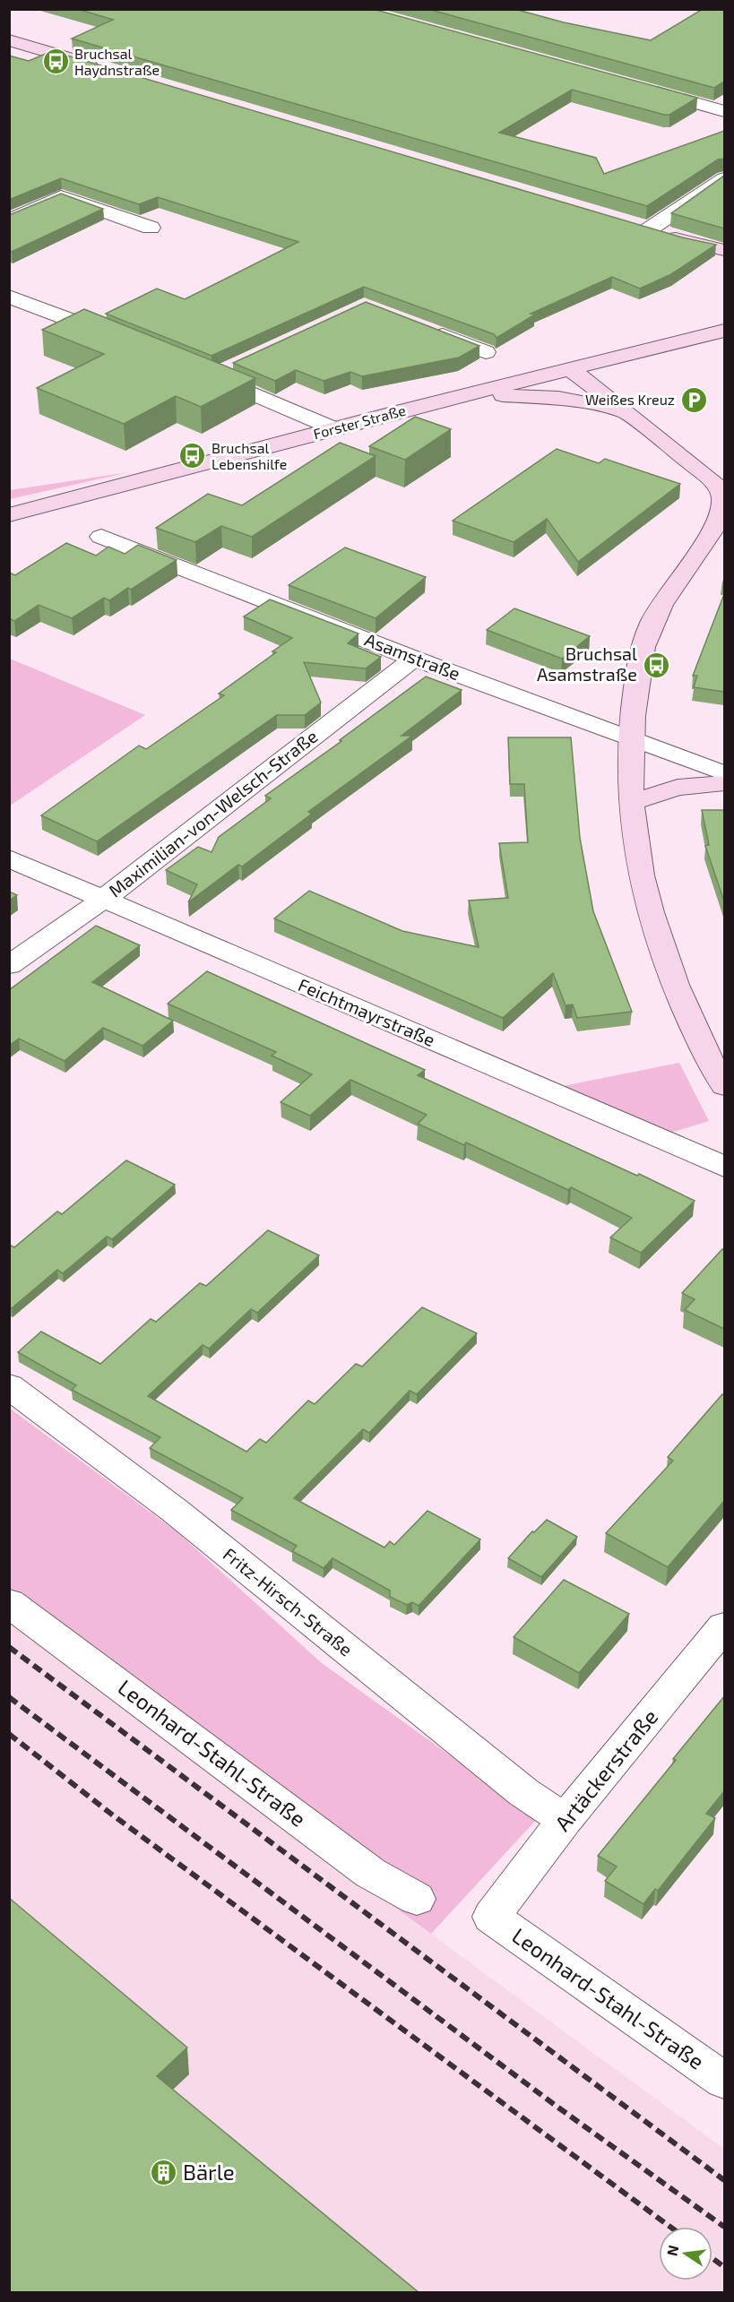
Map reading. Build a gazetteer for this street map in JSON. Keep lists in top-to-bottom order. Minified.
{"streets":{"street":["Forster Straße","Asamstraße","Maximilian-von-Welsch-Straße","Feichtmayrstraße","Fritz-Hirsch-Straße","Leonhard-Stahl-Straße","Artäckerstraße"]},"crossings":[["Asamstraße","Maximilian-von-Welsch-Straße"],["Maximilian-von-Welsch-Straße","Feichtmayrstraße"],["Fritz-Hirsch-Straße","Artäckerstraße"],["Leonhard-Stahl-Straße","Artäckerstraße"]],"places":{"bus stop":["Bruchsal Haydnstraße","Bruchsal Lebenshilfe","Bruchsal Asamstraße"],"parking":["Weißes Kreuz"],"building":["Bärle"]},"north":"left"}
